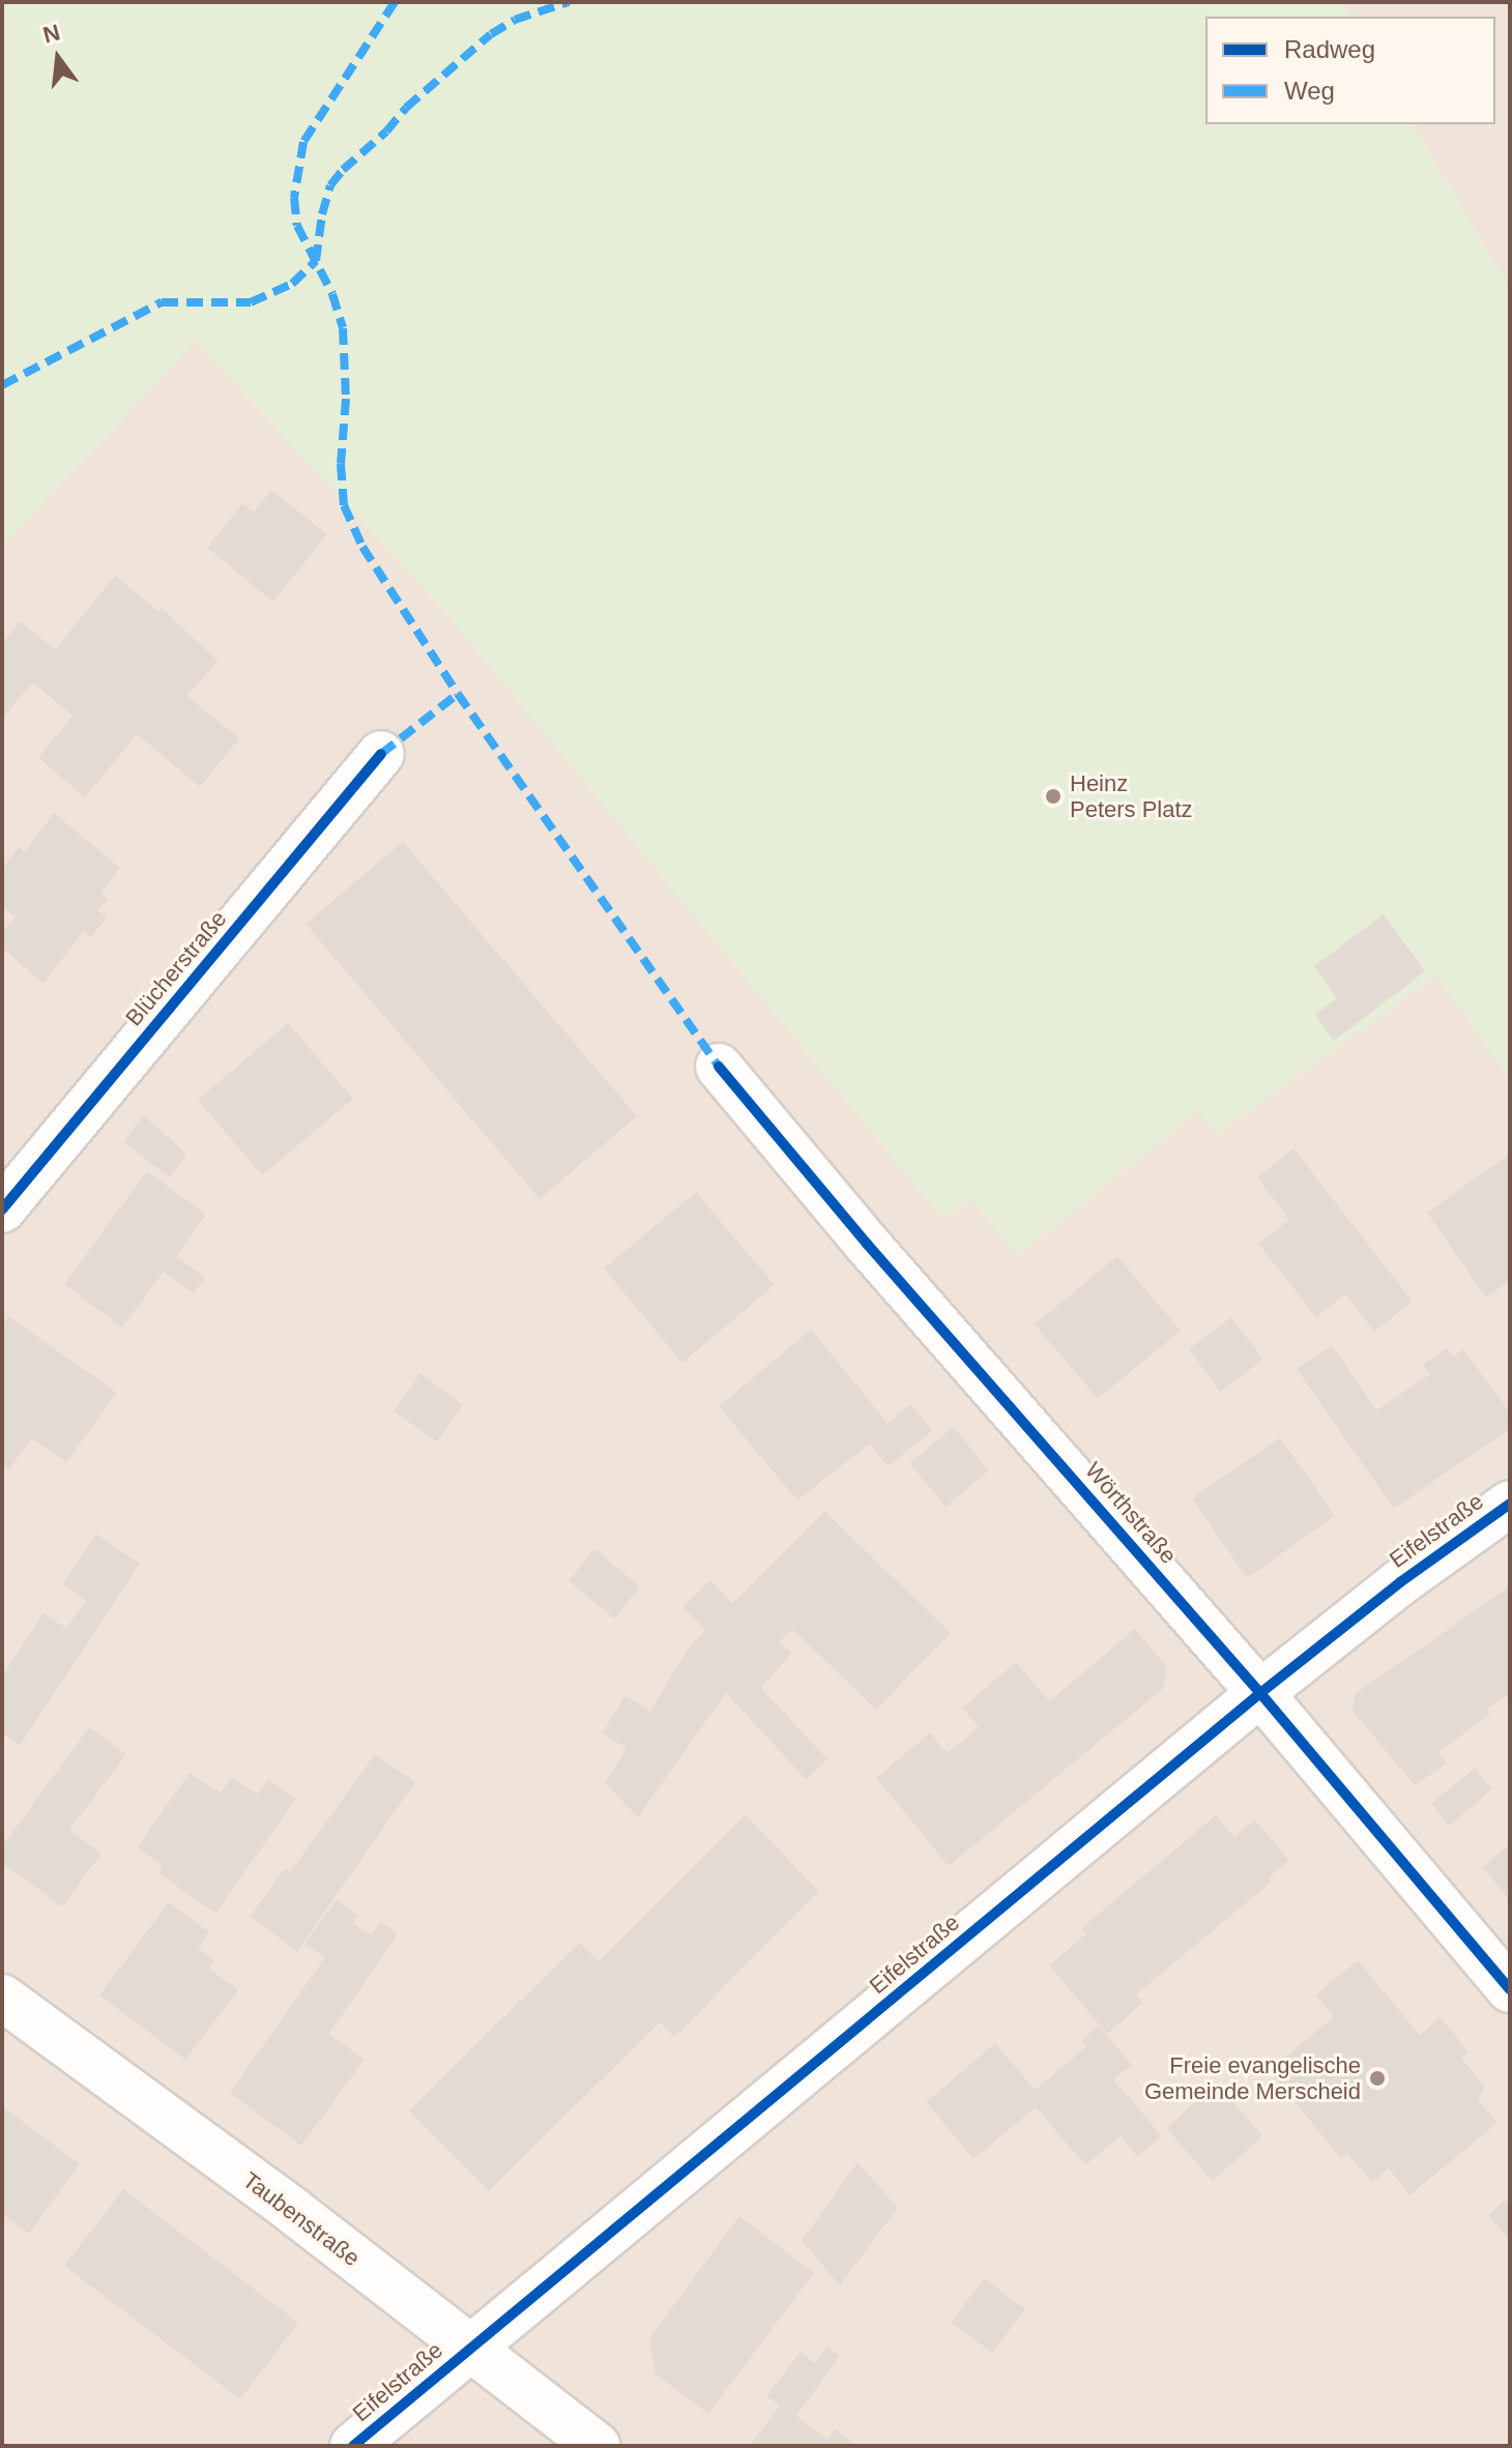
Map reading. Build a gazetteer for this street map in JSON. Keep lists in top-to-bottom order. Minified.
{"streets":{"street":["Blücherstraße","Wörthstraße","Eifelstraße","Taubenstraße"]},"crossings":[["Wörthstraße","Eifelstraße"],["Eifelstraße","Taubenstraße"]],"places":["Heinz Peters Platz","Freie evangelische Gemeinde Merscheid"],"legend":["Radweg","Weg"],"north":"top"}
